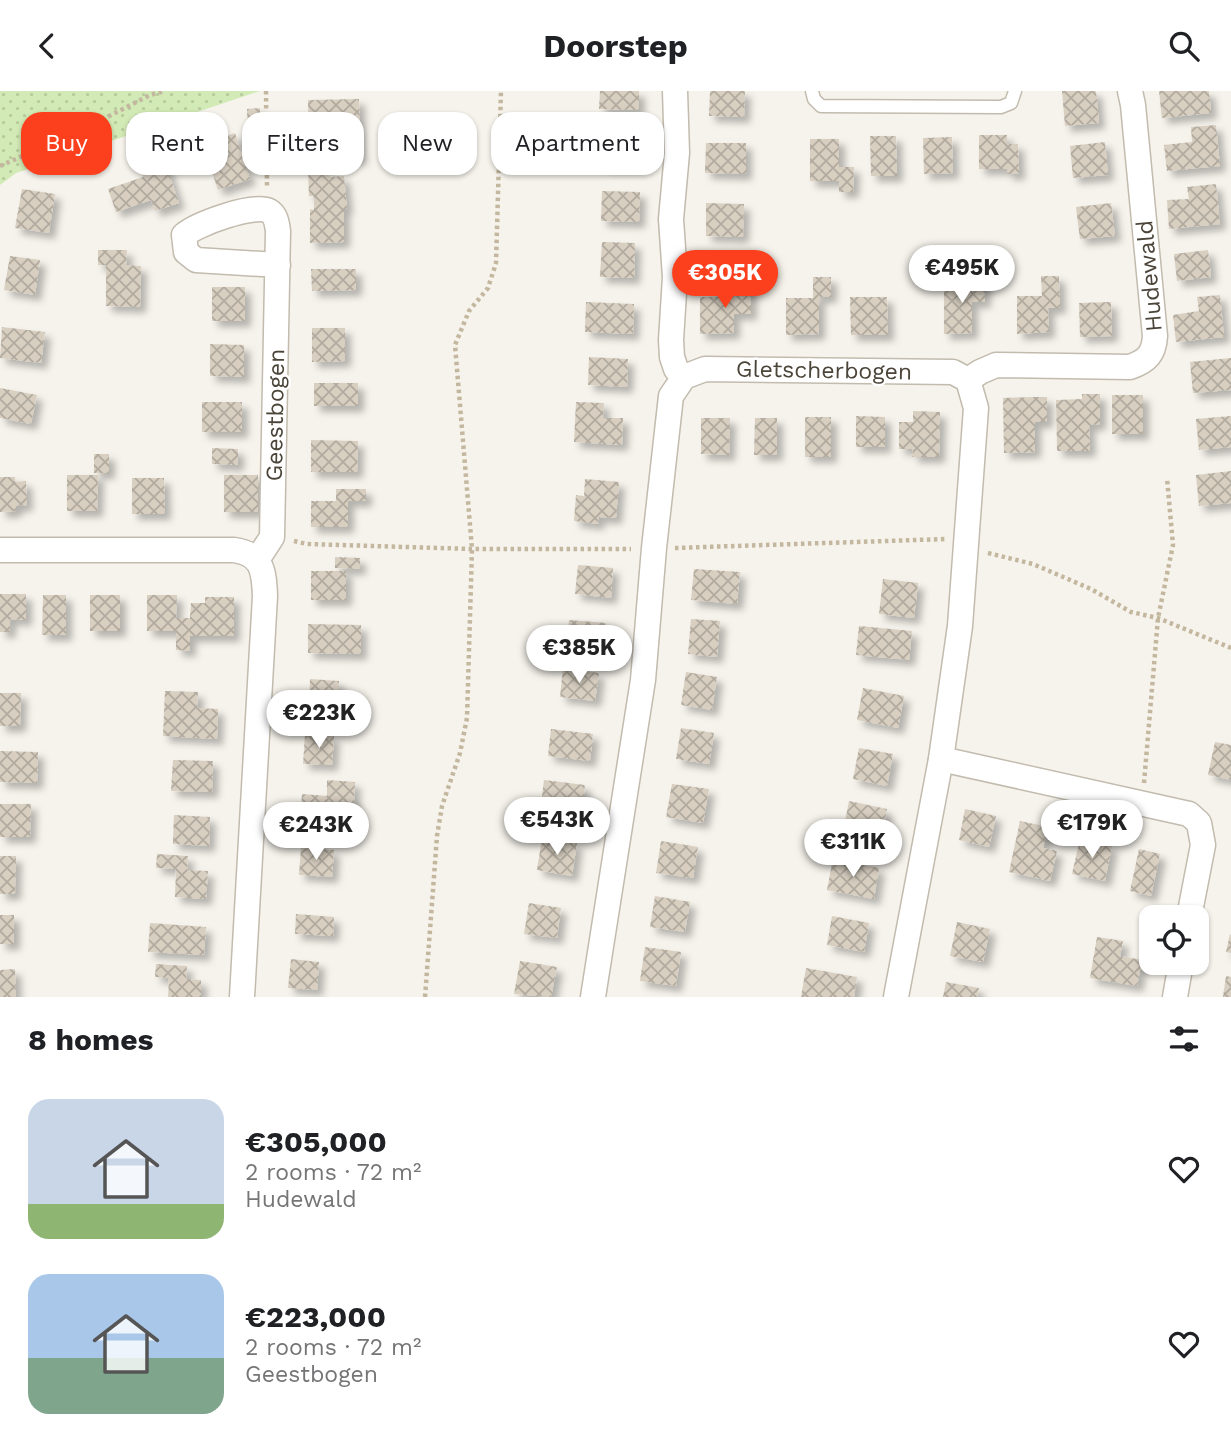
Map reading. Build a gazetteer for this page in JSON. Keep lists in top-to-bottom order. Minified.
{"streets":{"street":["Hudewald","Gletscherbogen","Geestbogen"]},"crossings":[["Hudewald","Gletscherbogen"]],"page":{"header":"Doorstep","chip":["Buy","Rent","Filters","New","Apartment"],"price":["€495K","€305K","€385K","€223K","€543K","€179K","€243K","€311K"],"heading":"8 homes","list":[{"name":"€305,000","note":"2 rooms · 72 m² · Hudewald"},{"name":"€223,000","note":"2 rooms · 72 m² · Geestbogen"}]}}
